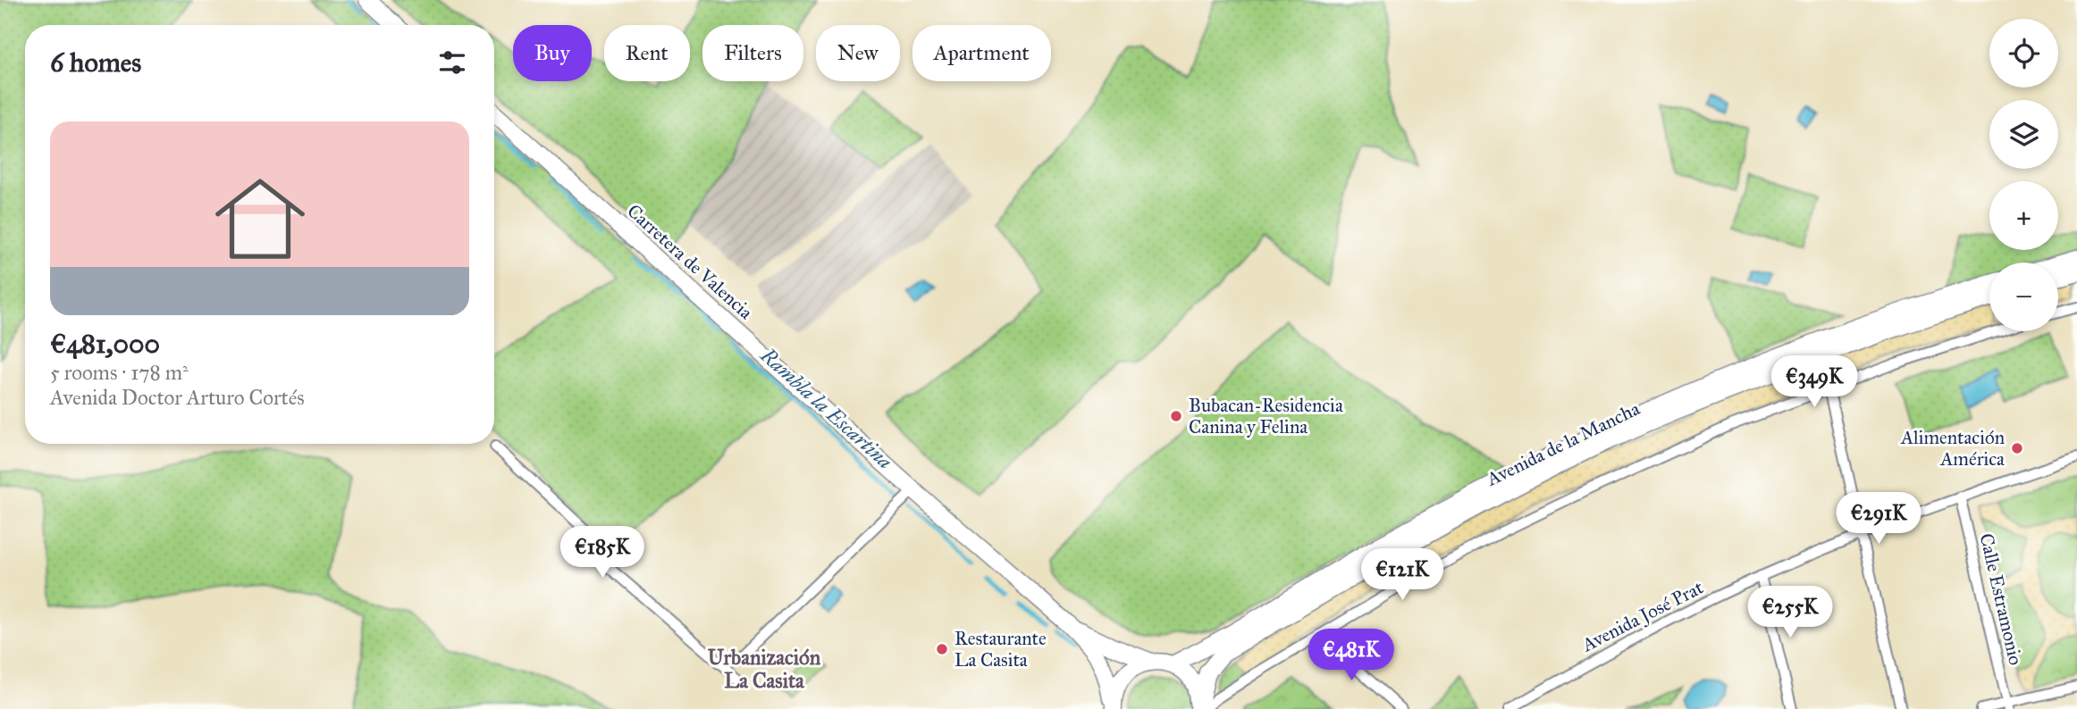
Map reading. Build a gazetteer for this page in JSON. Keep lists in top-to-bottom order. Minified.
{"streets":{"main road":["Carretera de Valencia","Avenida de la Mancha"],"street":["Calle Estramonio","Avenida José Prat"]},"crossings":[["Carretera de Valencia","Avenida de la Mancha"],["Calle Estramonio","Avenida José Prat"]],"districts":["Urbanización La Casita"],"water":["Rambla la Escartina"],"places":["Bubacan-Residencia Canina y Felina","Alimentación América","Restaurante La Casita"],"page":{"map_buttons":["+","−"],"chip":["Buy","Rent","Filters","New","Apartment"],"heading":"6 homes","list":[{"name":"€481,000","note":"5 rooms · 178 m² · Avenida Doctor Arturo Cortés"}],"price":["€349K","€291K","€185K","€121K","€255K","€481K"]}}
